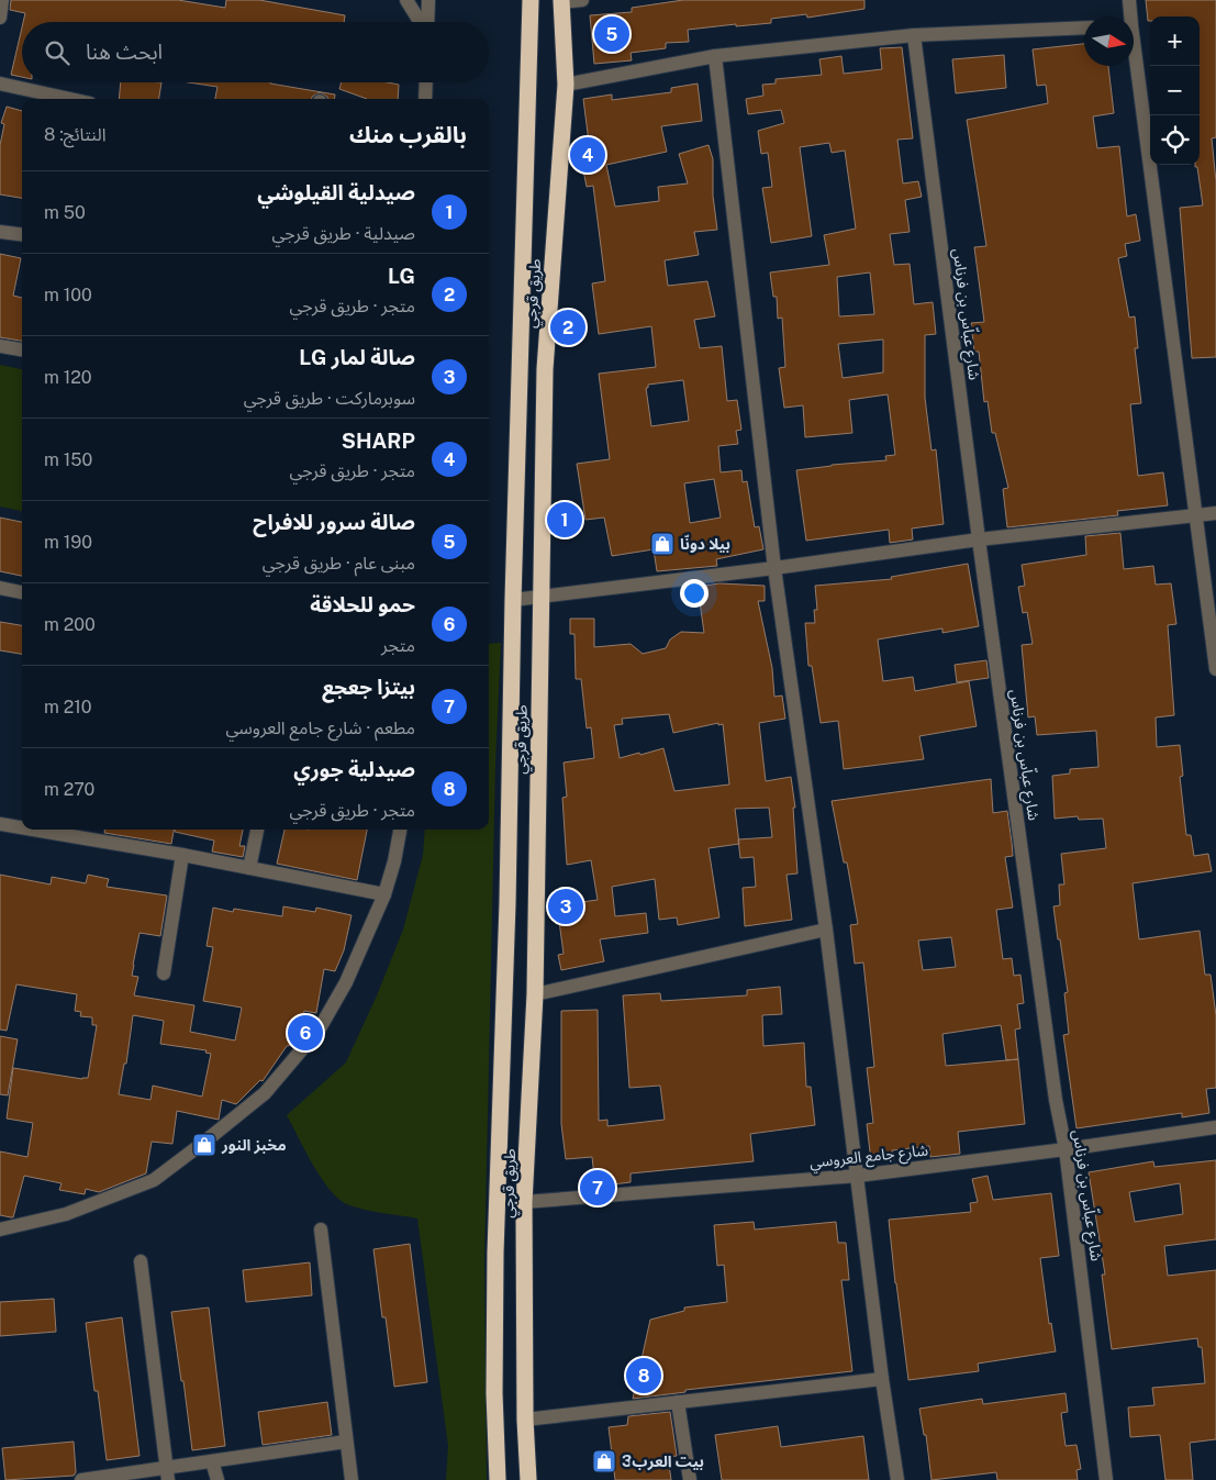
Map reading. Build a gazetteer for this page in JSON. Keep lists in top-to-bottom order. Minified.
{"streets":{"highway":["طريق قرجي"],"street":["شارع عباّس بن فرناس","شارع جامع العروسي"]},"crossings":[["طريق قرجي","شارع جامع العروسي"],["شارع عباّس بن فرناس","شارع جامع العروسي"]],"places":{"shop":["بيلا دونّا","مخبز النور","بيت العرب3"]},"north":"right","page":{"pins":["5","4","2","1","3","6","7","8"],"map_buttons":["+","−"],"search":"ابحث هنا","heading":["بالقرب منك","النتائج: 8"],"list":[{"mark":"1","name":"صيدلية القيلوشي","note":"صيدلية · طريق قرجي","value":"50 m"},{"mark":"2","name":"LG","note":"متجر · طريق قرجي","value":"100 m"},{"mark":"3","name":"صالة لمار LG","note":"سوبرماركت · طريق قرجي","value":"120 m"},{"mark":"4","name":"SHARP","note":"متجر · طريق قرجي","value":"150 m"},{"mark":"5","name":"صالة سرور للافراح","note":"مبنى عام · طريق قرجي","value":"190 m"},{"mark":"6","name":"حمو للحلاقة","note":"متجر","value":"200 m"},{"mark":"7","name":"بيتزا جعجع","note":"مطعم · شارع جامع العروسي","value":"210 m"},{"mark":"8","name":"صيدلية جوري","note":"متجر · طريق قرجي","value":"270 m"}]}}
